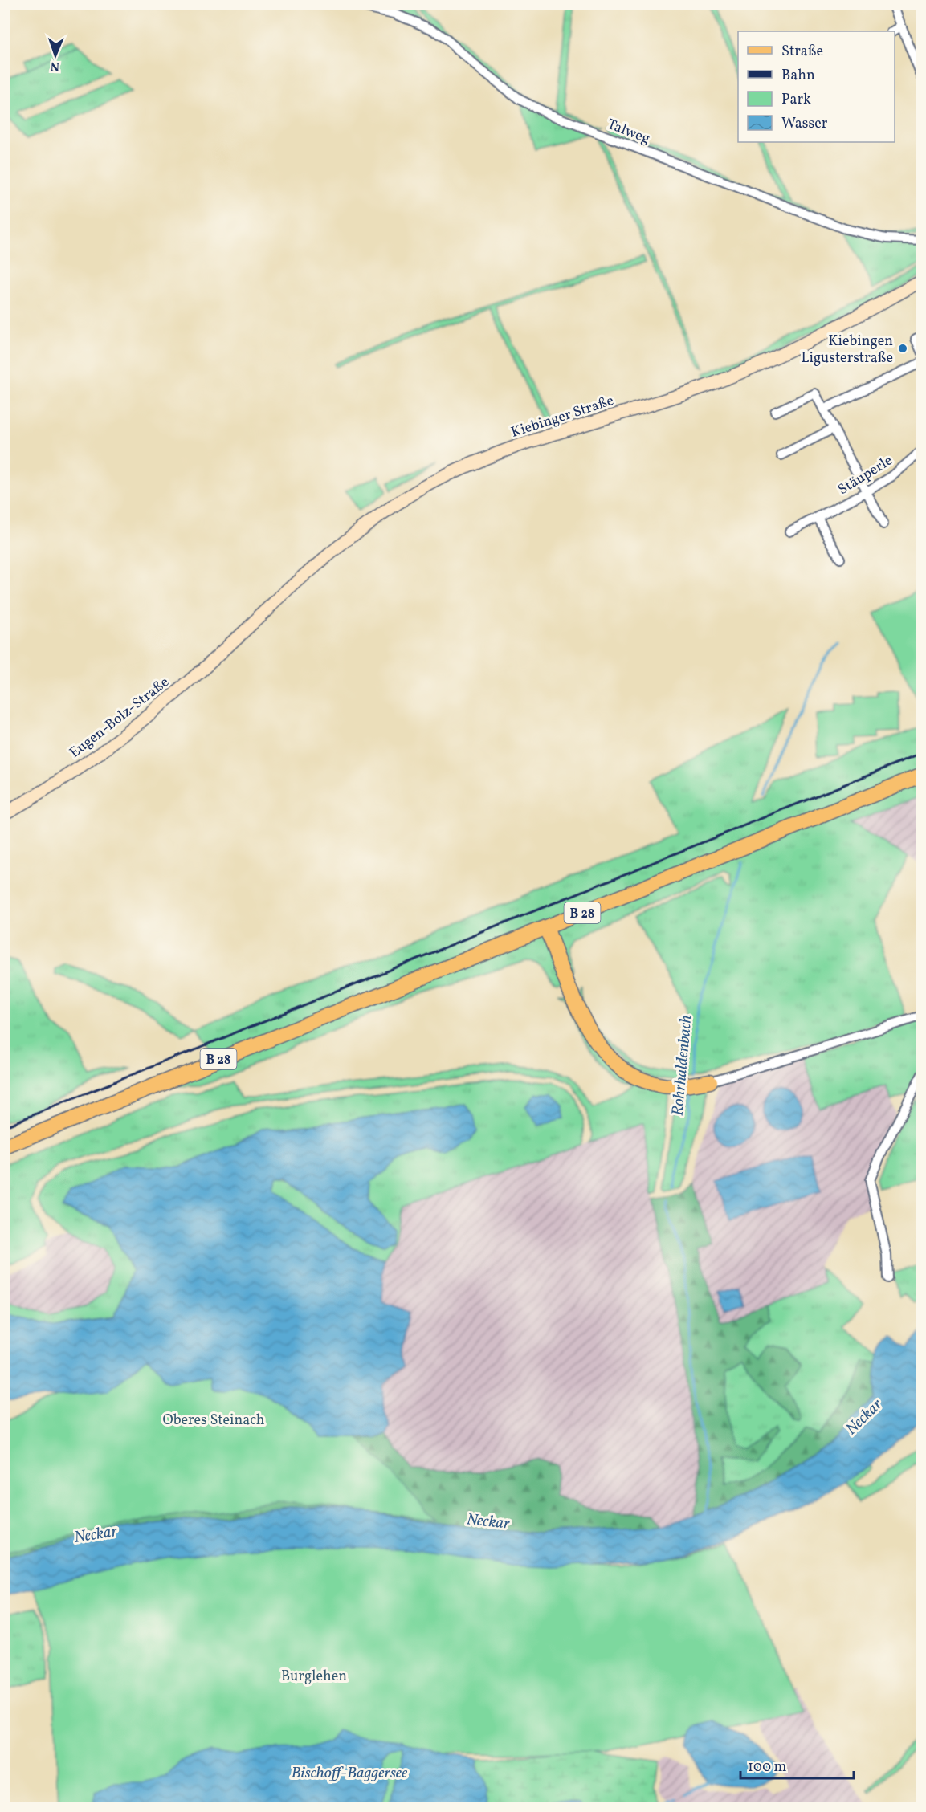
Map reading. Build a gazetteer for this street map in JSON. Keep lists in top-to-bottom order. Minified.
{"streets":{"main road":["B 28"],"street":["Talweg","Kiebinger Straße","Stäuperle","Eugen-Bolz-Straße"]},"crossings":[["Kiebinger Straße","Eugen-Bolz-Straße"]],"water":["Rohrhaldenbach","Neckar","Bischoff-Baggersee"],"parks":["Oberes Steinach","Burglehen"],"places":["Kiebingen Ligusterstraße"],"legend":["Straße","Bahn","Park","Wasser"],"scale_bar":"100 m","north":"bottom"}
